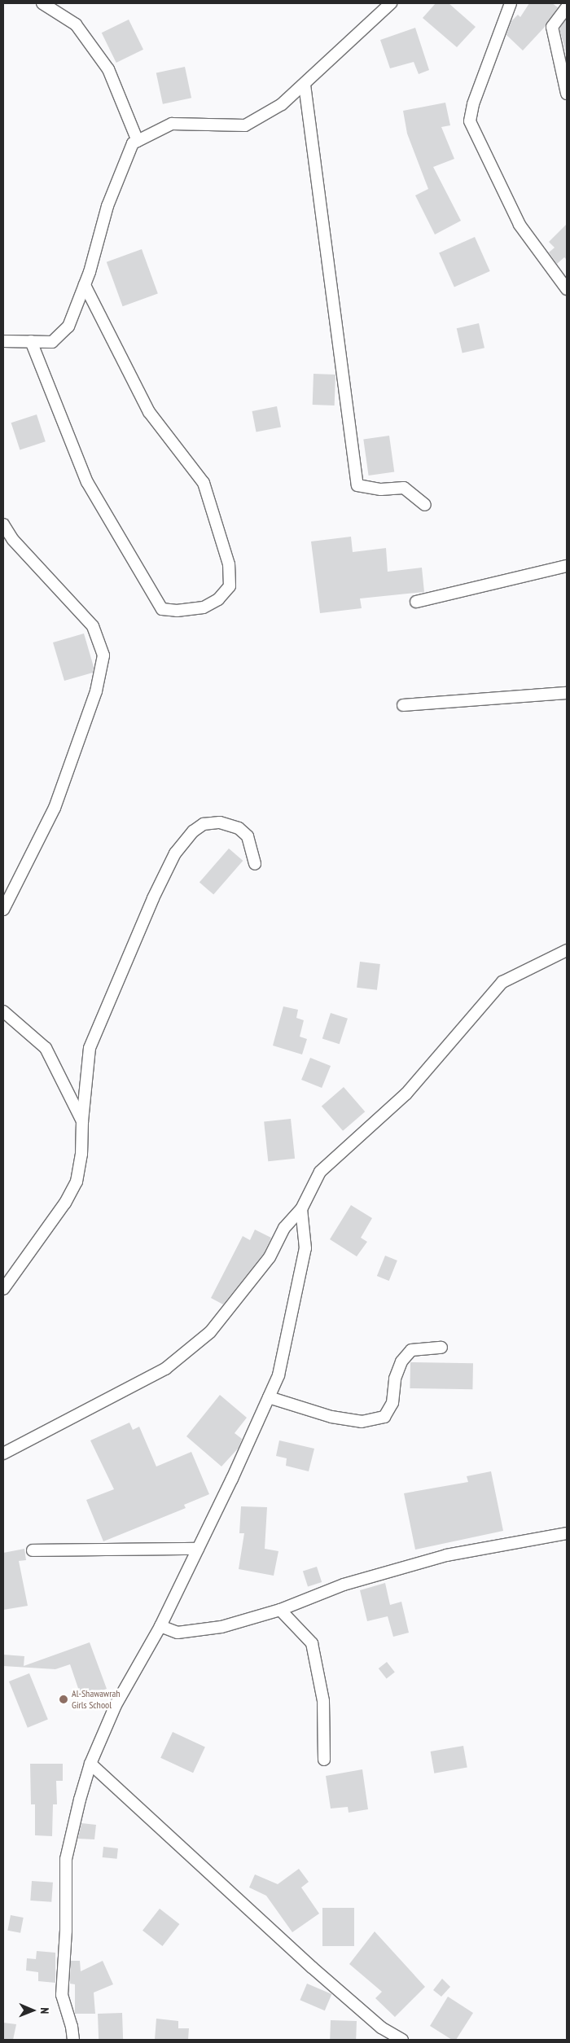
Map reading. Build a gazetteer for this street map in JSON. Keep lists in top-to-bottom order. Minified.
{"places":["Al-Shawawrah Girls School"],"north":"right"}
